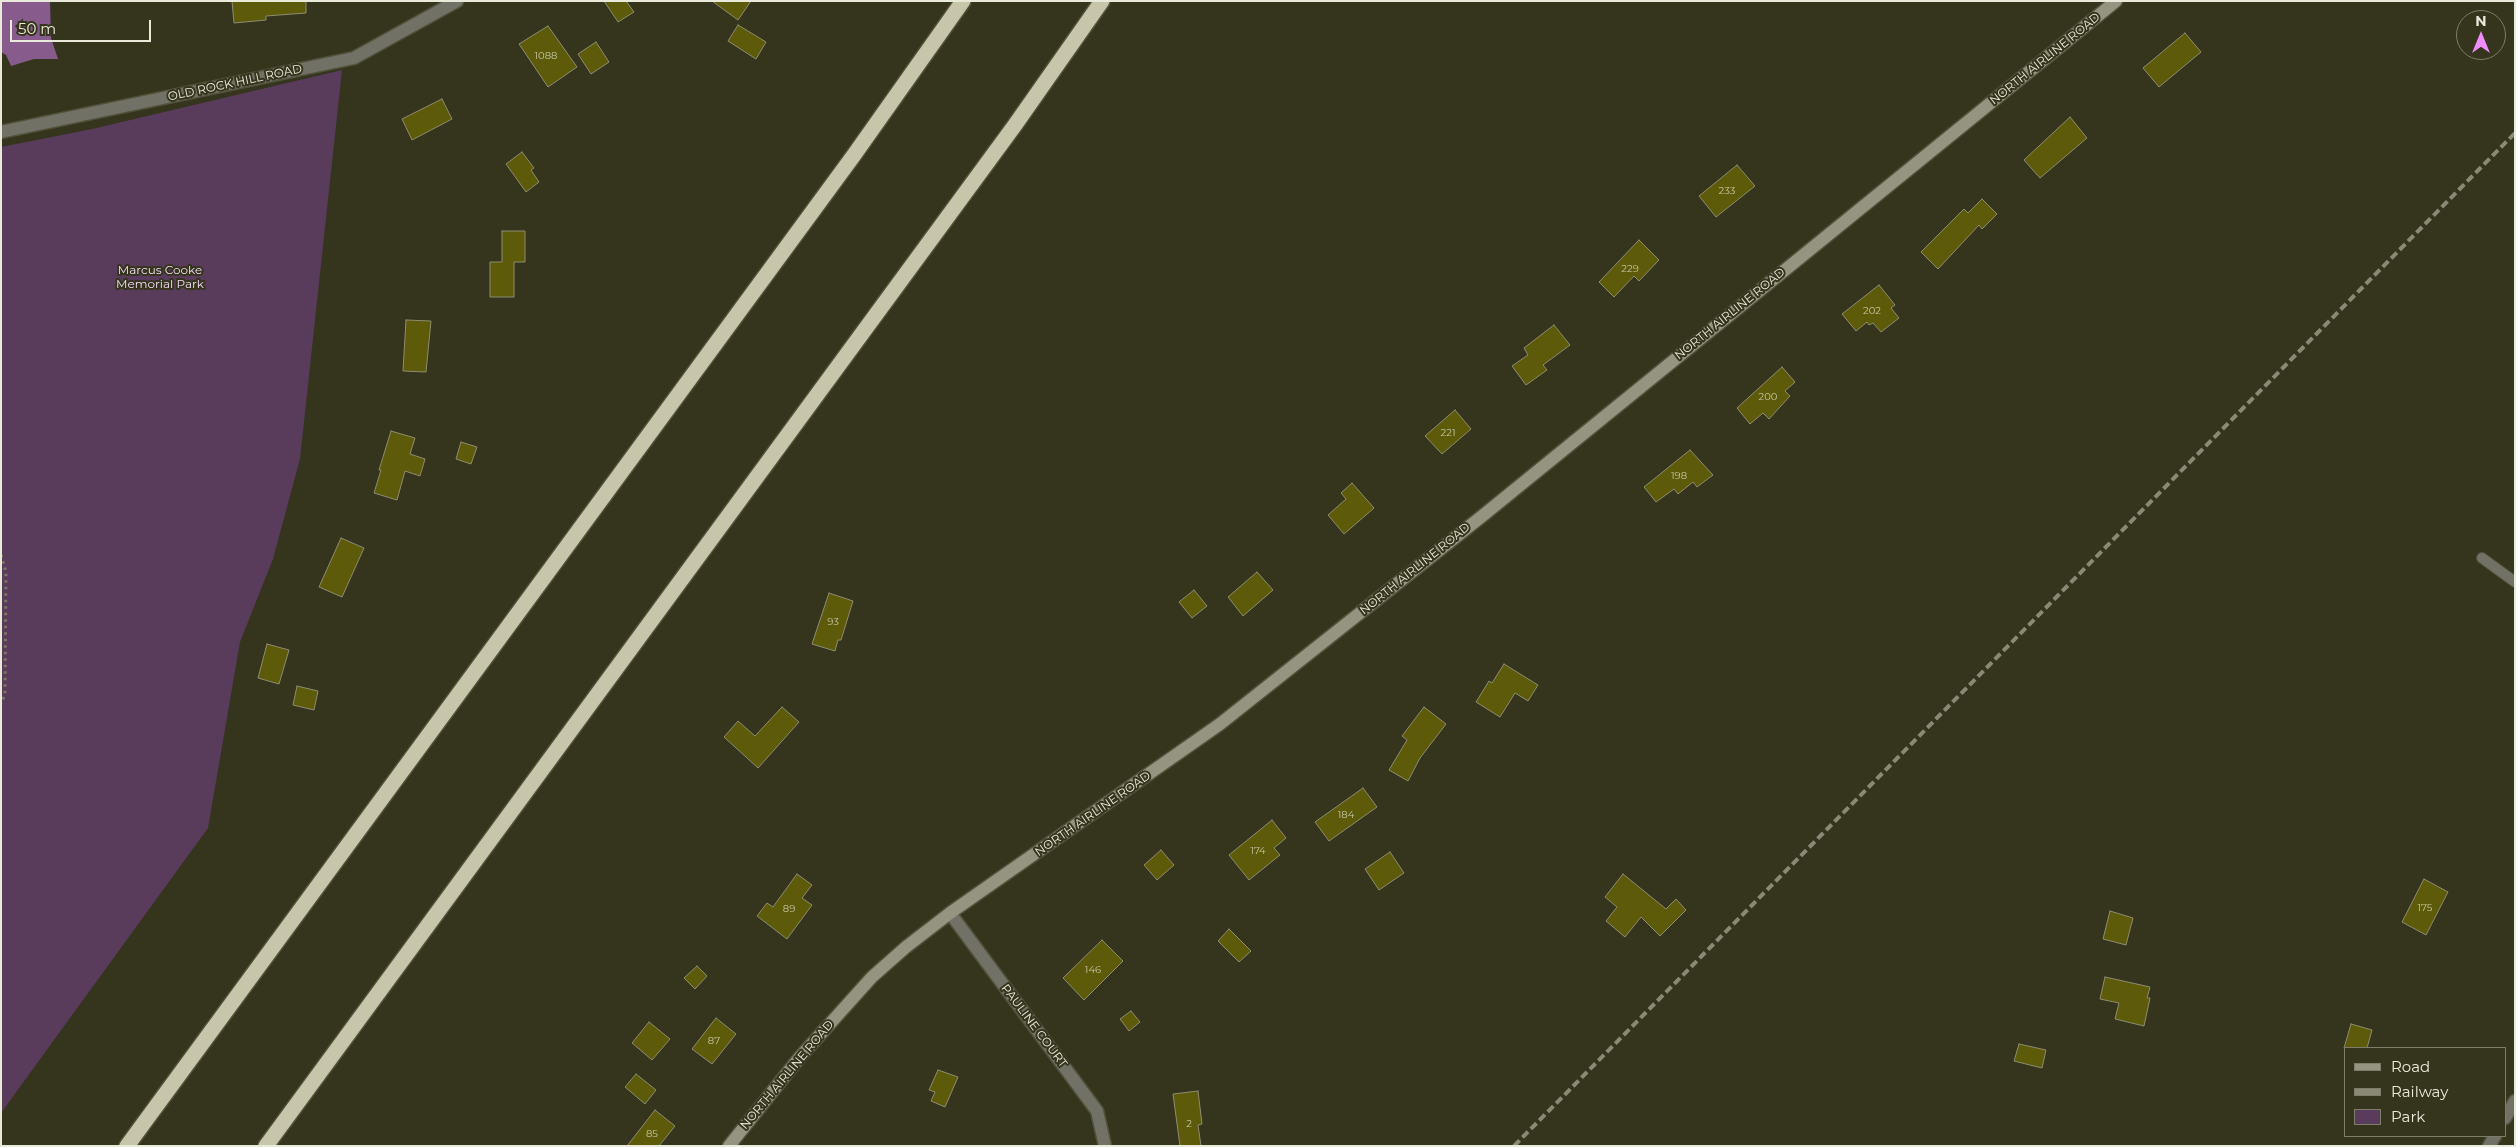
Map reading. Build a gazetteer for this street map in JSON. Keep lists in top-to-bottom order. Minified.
{"streets":{"main road":["NORTH AIRLINE ROAD"],"street":["OLD ROCK HILL ROAD","PAULINE COURT"]},"crossings":[["NORTH AIRLINE ROAD","PAULINE COURT"]],"parks":["Marcus Cooke Memorial Park"],"house_numbers":["1088","233","229","202","200","221","198","93","184","174","175","89","146","87","2","85"],"legend":["Road","Railway","Park"],"scale_bar":"50 m","north":"top"}
